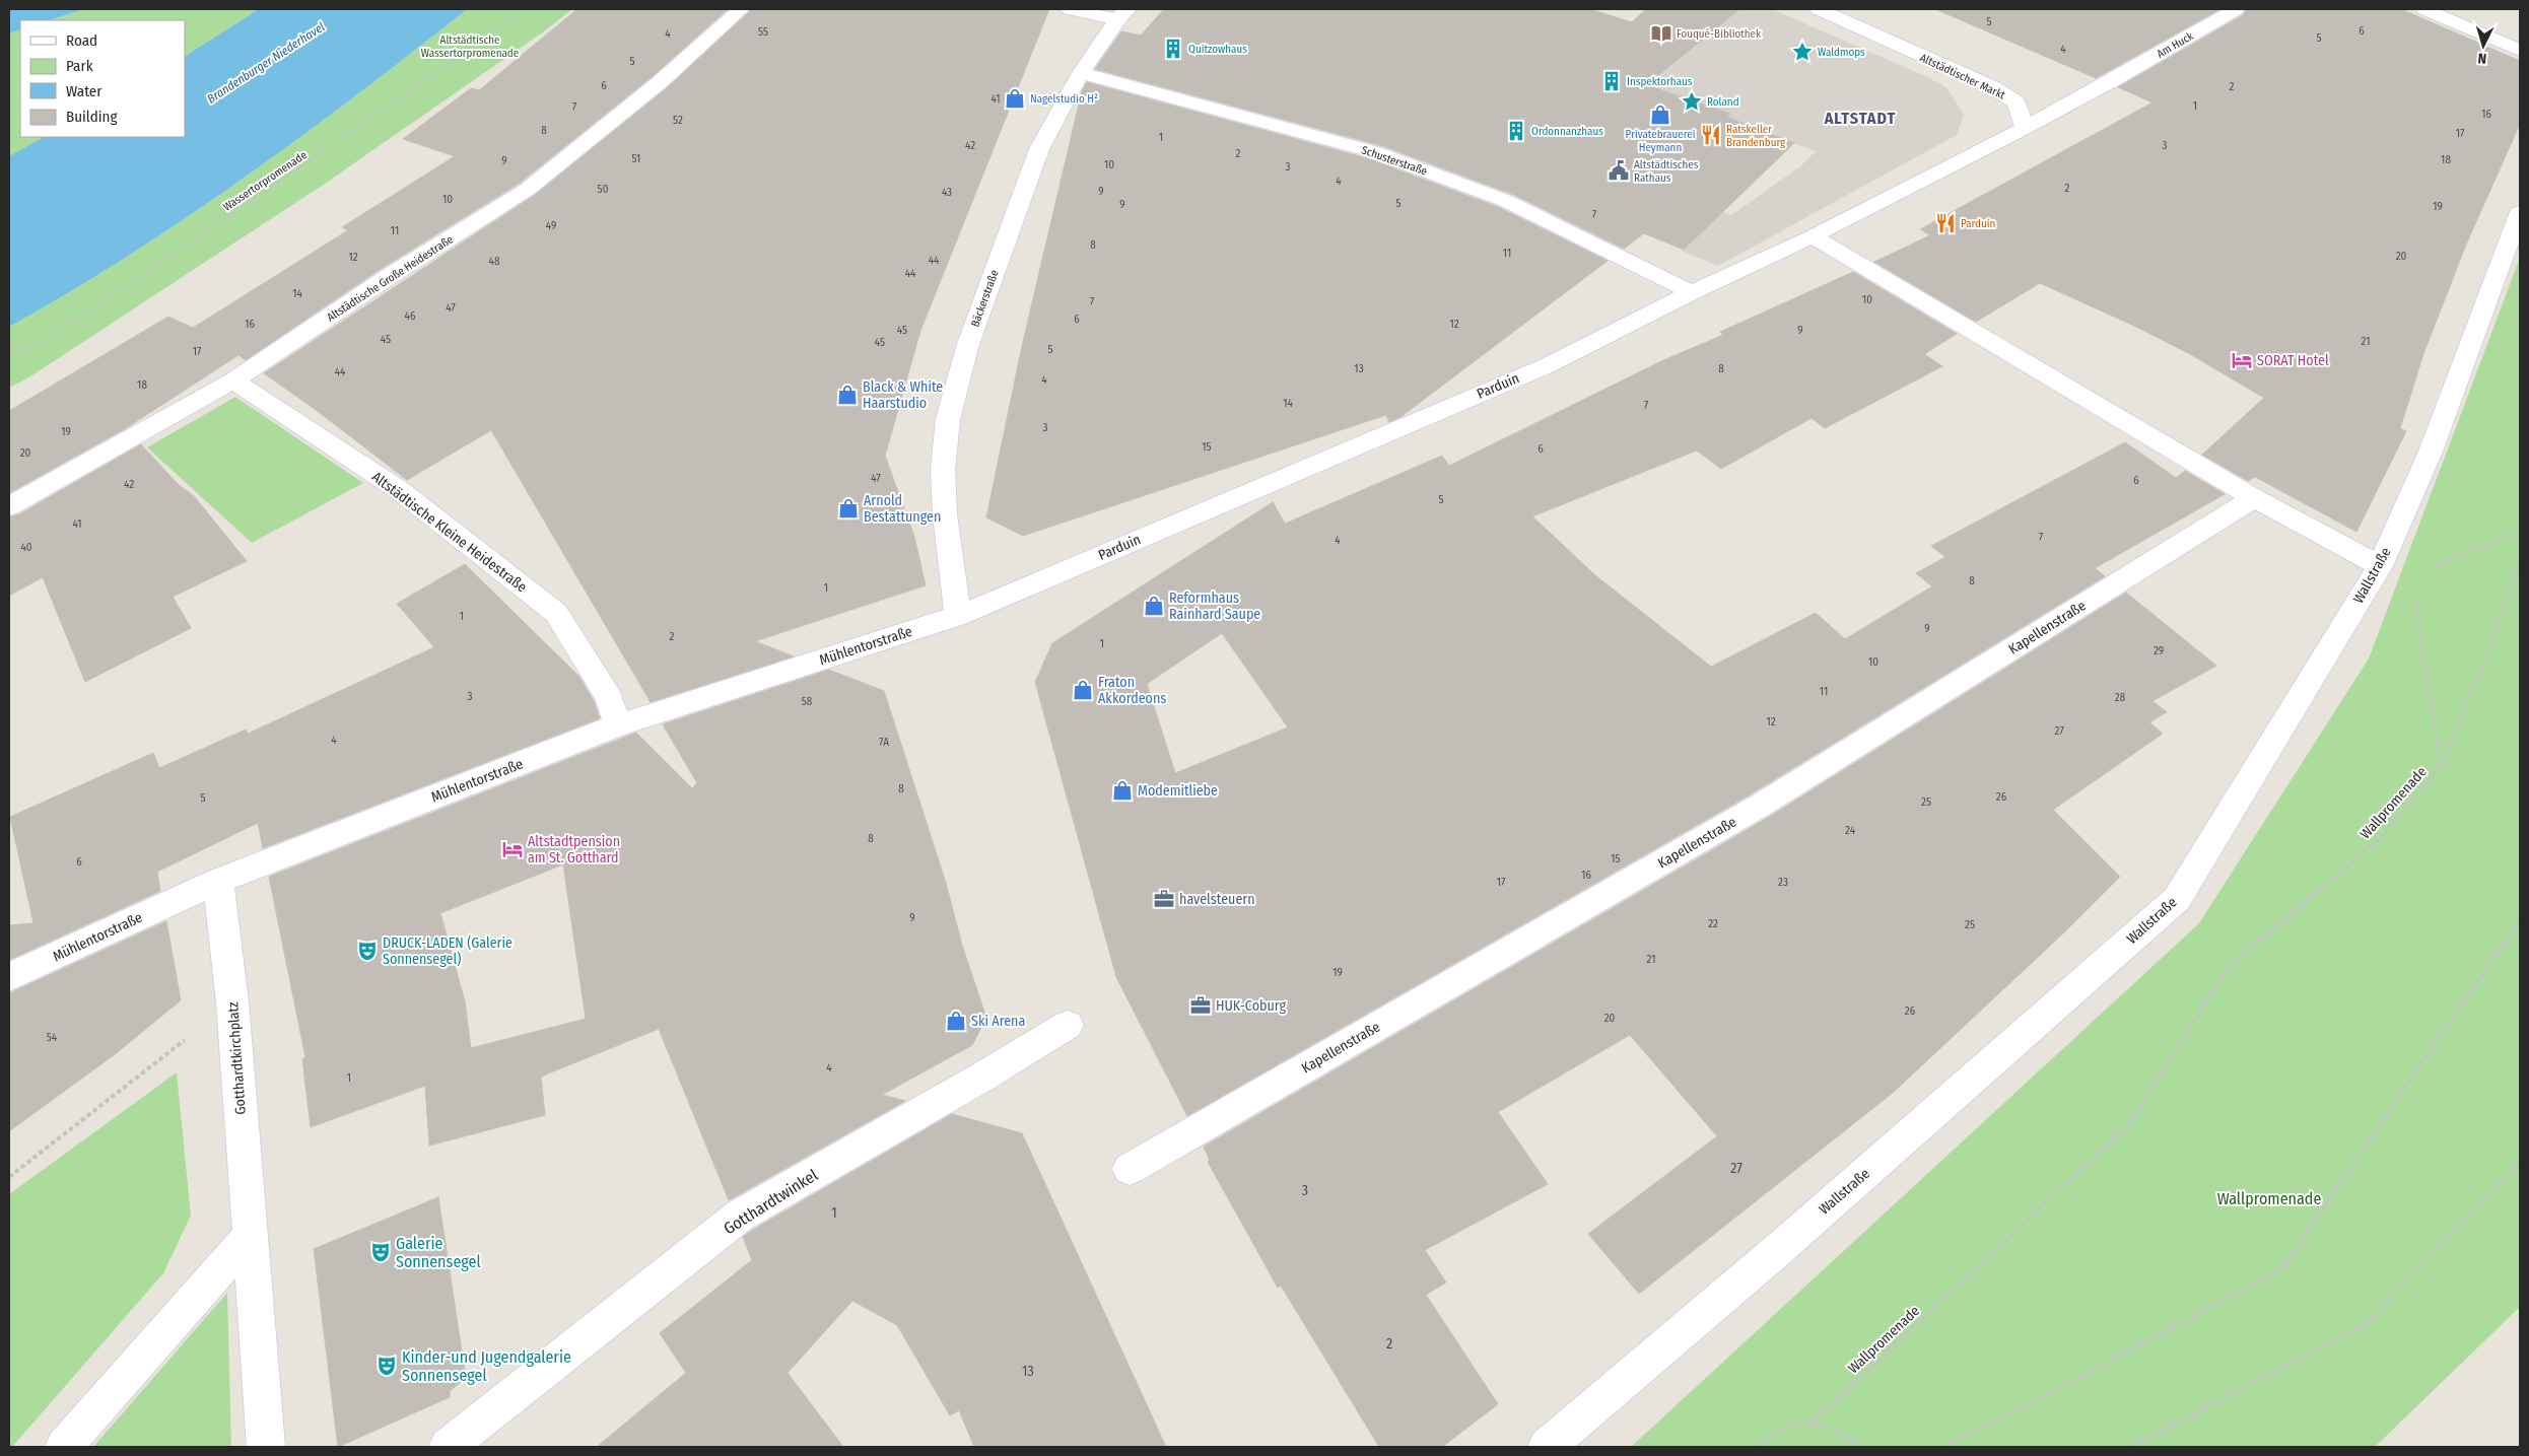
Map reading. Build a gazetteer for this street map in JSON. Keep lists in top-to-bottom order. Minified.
{"streets":{"street":["Am Huck","Altstädtischer Markt","Schusterstraße","Altstädtische Große Heidestraße","Bäckerstraße","Parduin","Altstädtische Kleine Heidestraße","Wallstraße","Kapellenstraße","Mühlentorstraße","Gotthardtkirchplatz","Gotthardtwinkel"],"path":["Wassertorpromenade","Wallpromenade"]},"crossings":[["Am Huck","Altstädtischer Markt"],["Am Huck","Parduin"],["Altstädtischer Markt","Parduin"],["Schusterstraße","Bäckerstraße"],["Schusterstraße","Parduin"],["Altstädtische Große Heidestraße","Altstädtische Kleine Heidestraße"],["Bäckerstraße","Parduin"],["Bäckerstraße","Mühlentorstraße"],["Parduin","Mühlentorstraße"],["Altstädtische Kleine Heidestraße","Mühlentorstraße"],["Mühlentorstraße","Gotthardtkirchplatz"]],"districts":["ALTSTADT"],"water":["Brandenburger Niederhavel"],"parks":["Altstädtische Wassertorpromenade","Wallpromenade"],"places":{"library":["Fouqué-Bibliothek"],"building":["Quitzowhaus","Inspektorhaus","Ordonnanzhaus"],"place":["Waldmops","Roland"],"shop":["Nagelstudio H²","Privatebrauerei Heymann","Black & White Haarstudio","Arnold Bestattungen","Reformhaus Rainhard Saupe","Fraton Akkordeons","Modemitliebe","Ski Arena"],"restaurant":["Ratskeller Brandenburg","Parduin"],"public building":["Altstädtisches Rathaus"],"hotel":["SORAT Hotel","Altstadtpension am St. Gotthard"],"office":["havelsteuern","HUK-Coburg"],"theatre":["DRUCK-LADEN (Galerie Sonnensegel)","Galerie Sonnensegel","Kinder-und Jugendgalerie Sonnensegel"]},"house_numbers":["5","6","55","4","5","4","5","6","2","41","1","7","16","52","8","17","1","42","3","2","51","18","9","10","3","4","2","50","9","43","10","5","9","19","7","49","11","8","11","20","12","44","48","44","14","10","7","47","46","6","16","12","45","9","45","21","45","5","17","13","8","44","4","18","14","7","3","19","15","6","20","47","6","42","5","41","7","4","40","8","1","1","9","2","1","29","10","11","3","28","58","12","27","4","7A","8","26","5","25","24","8","15","6","16","17","23","9","22","25","21","19","26","20","54","4","1","27","3","1","2","13"],"legend":["Road","Park","Water","Building"],"north":"bottom"}
